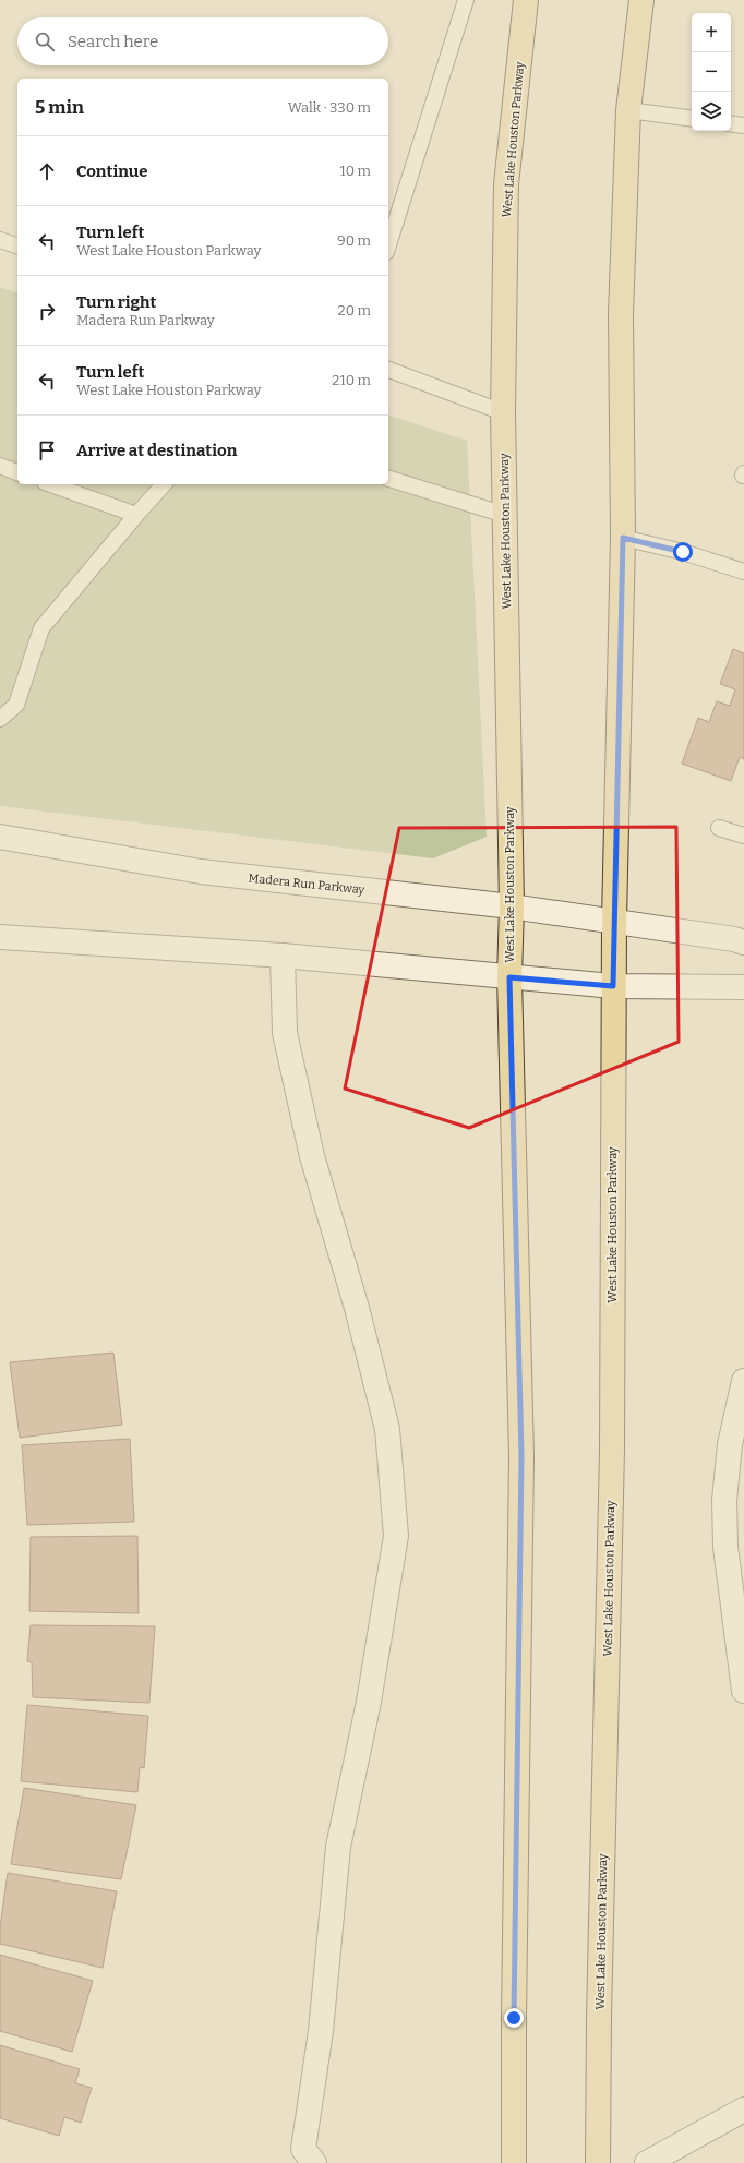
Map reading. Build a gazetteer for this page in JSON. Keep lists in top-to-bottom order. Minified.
{"streets":{"main road":["West Lake Houston Parkway"],"street":["Madera Run Parkway"]},"crossings":[["West Lake Houston Parkway","Madera Run Parkway"]],"page":{"map_buttons":["+","−"],"search":"Search here","heading":["5 min","Walk · 330 m"],"list":[["Continue","10 m"],["Turn left","West Lake Houston Parkway","90 m"],["Turn right","Madera Run Parkway","20 m"],["Turn left","West Lake Houston Parkway","210 m"],"Arrive at destination"]}}
